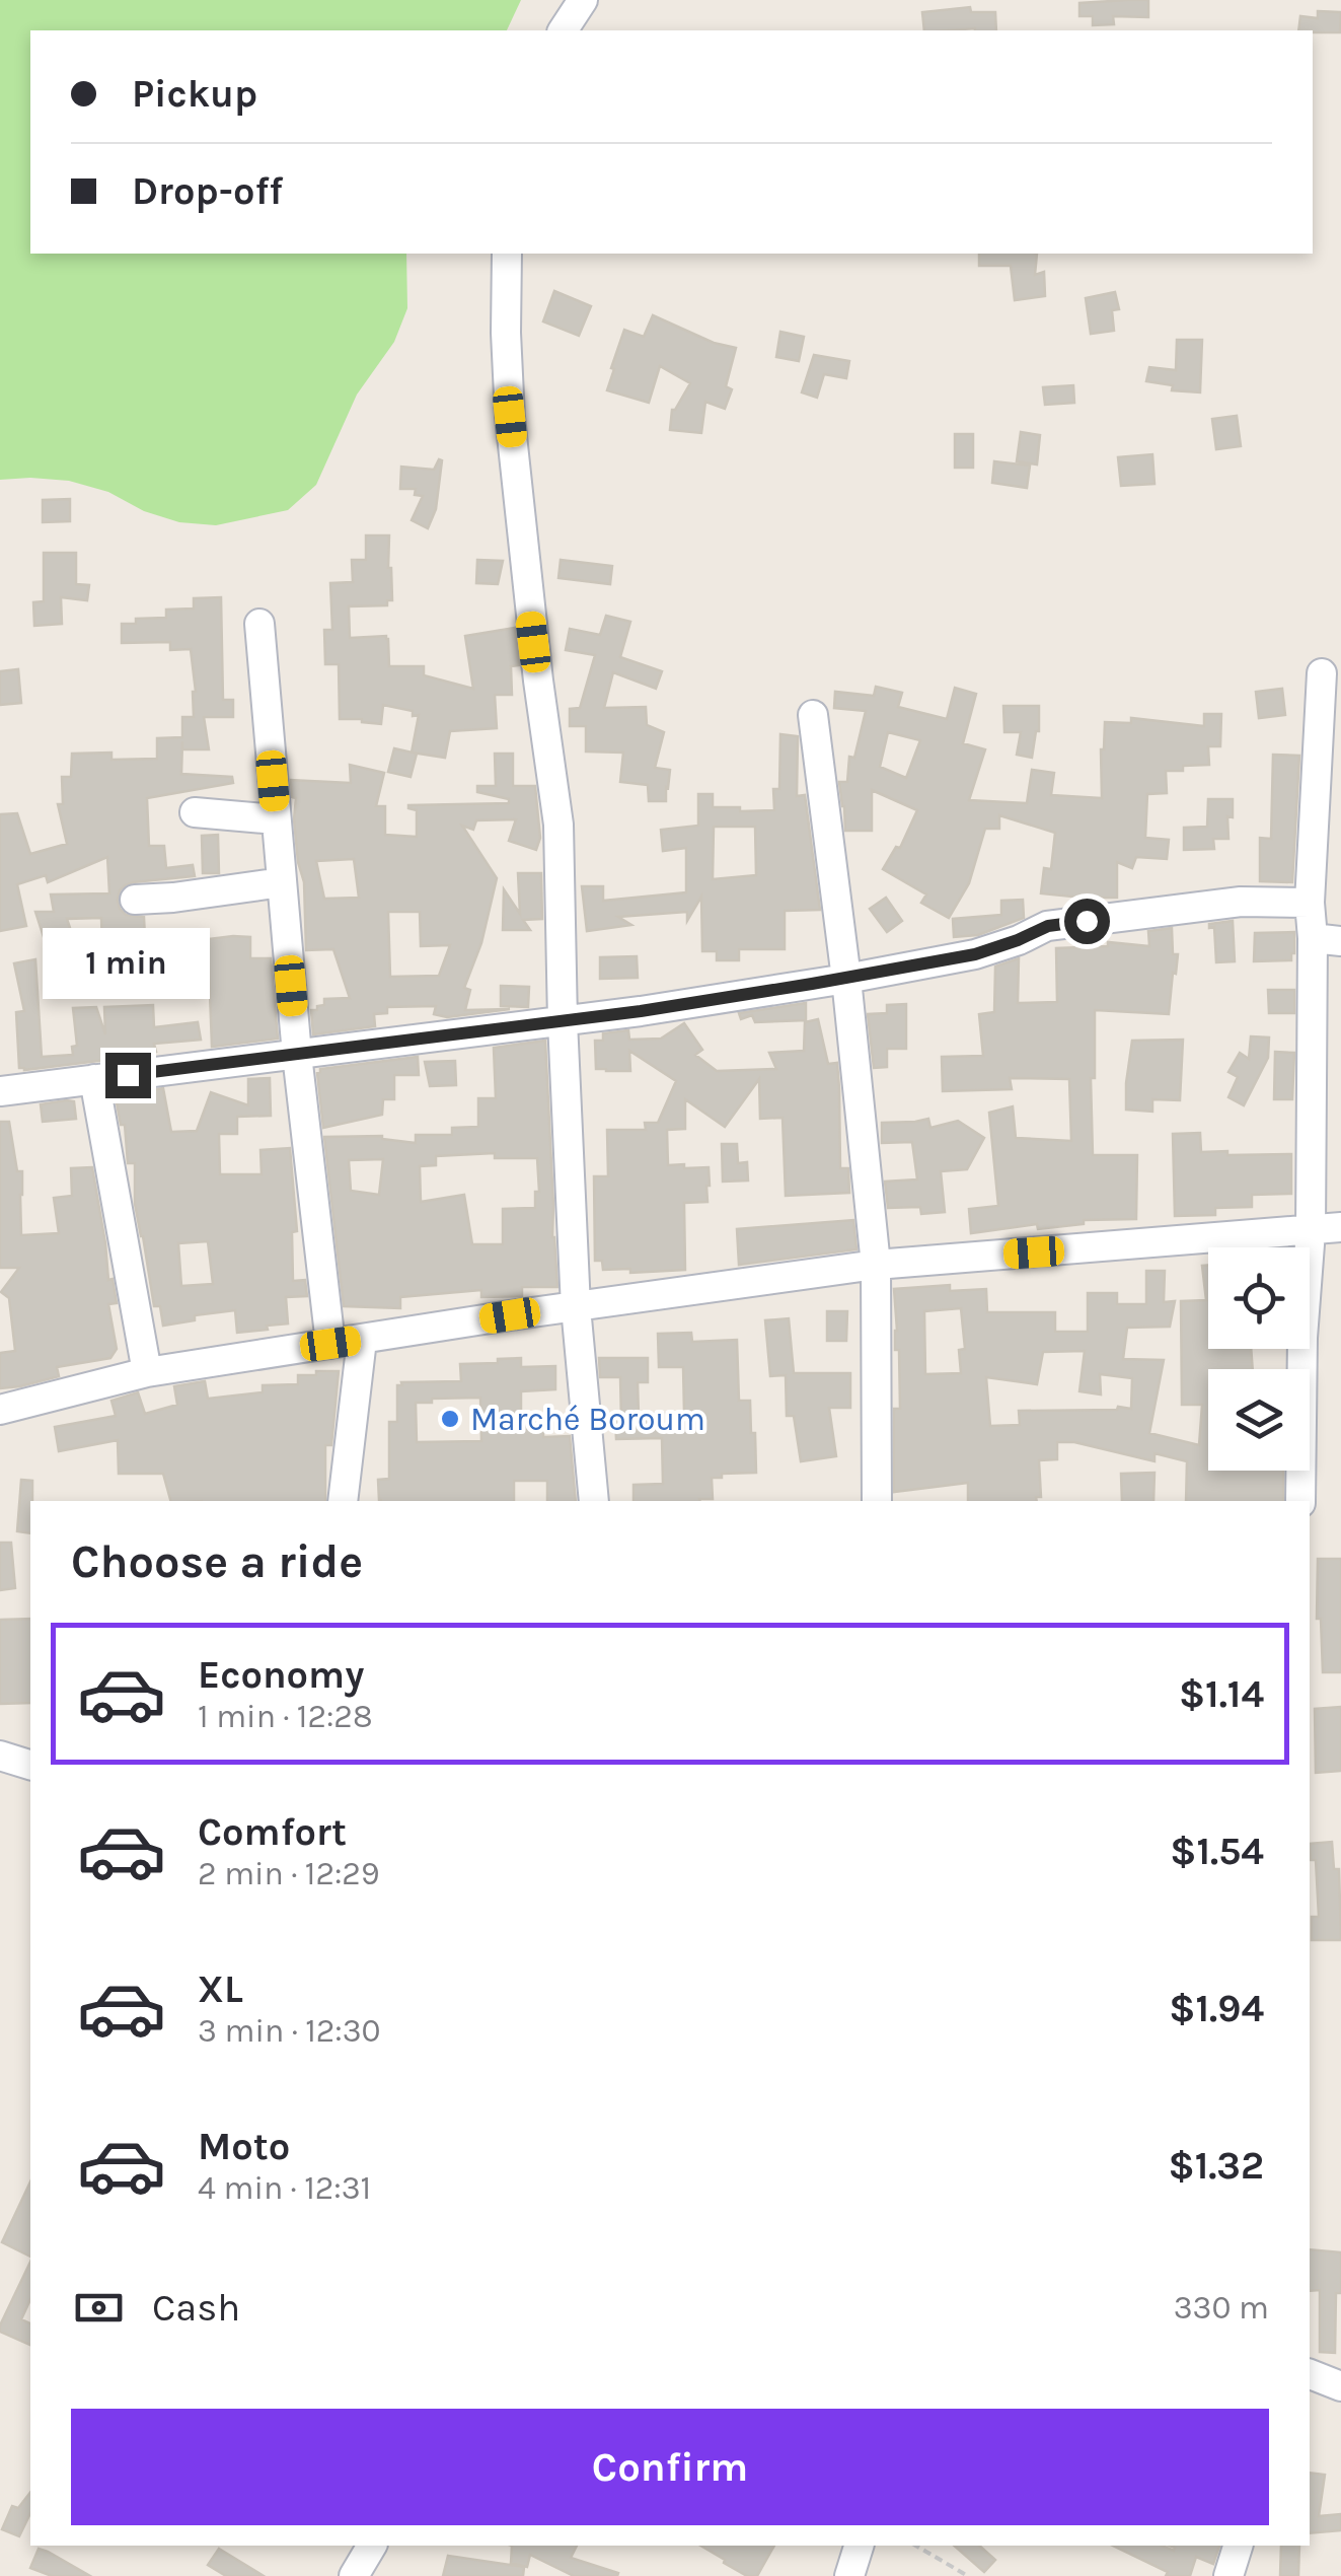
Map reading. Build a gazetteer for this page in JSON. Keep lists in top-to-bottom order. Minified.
{"places":["Marché Boroum"],"page":{"banner":["Pickup","Drop-off"],"bubble":"1 min","heading":"Choose a ride","list":[{"name":"Economy","note":"1 min · 12:28","value":"$1.14"},{"name":"Comfort","note":"2 min · 12:29","value":"$1.54"},{"name":"XL","note":"3 min · 12:30","value":"$1.94"},{"name":"Moto","note":"4 min · 12:31","value":"$1.32"}],"pay":["Cash","330 m"],"buttons":"Confirm"}}
